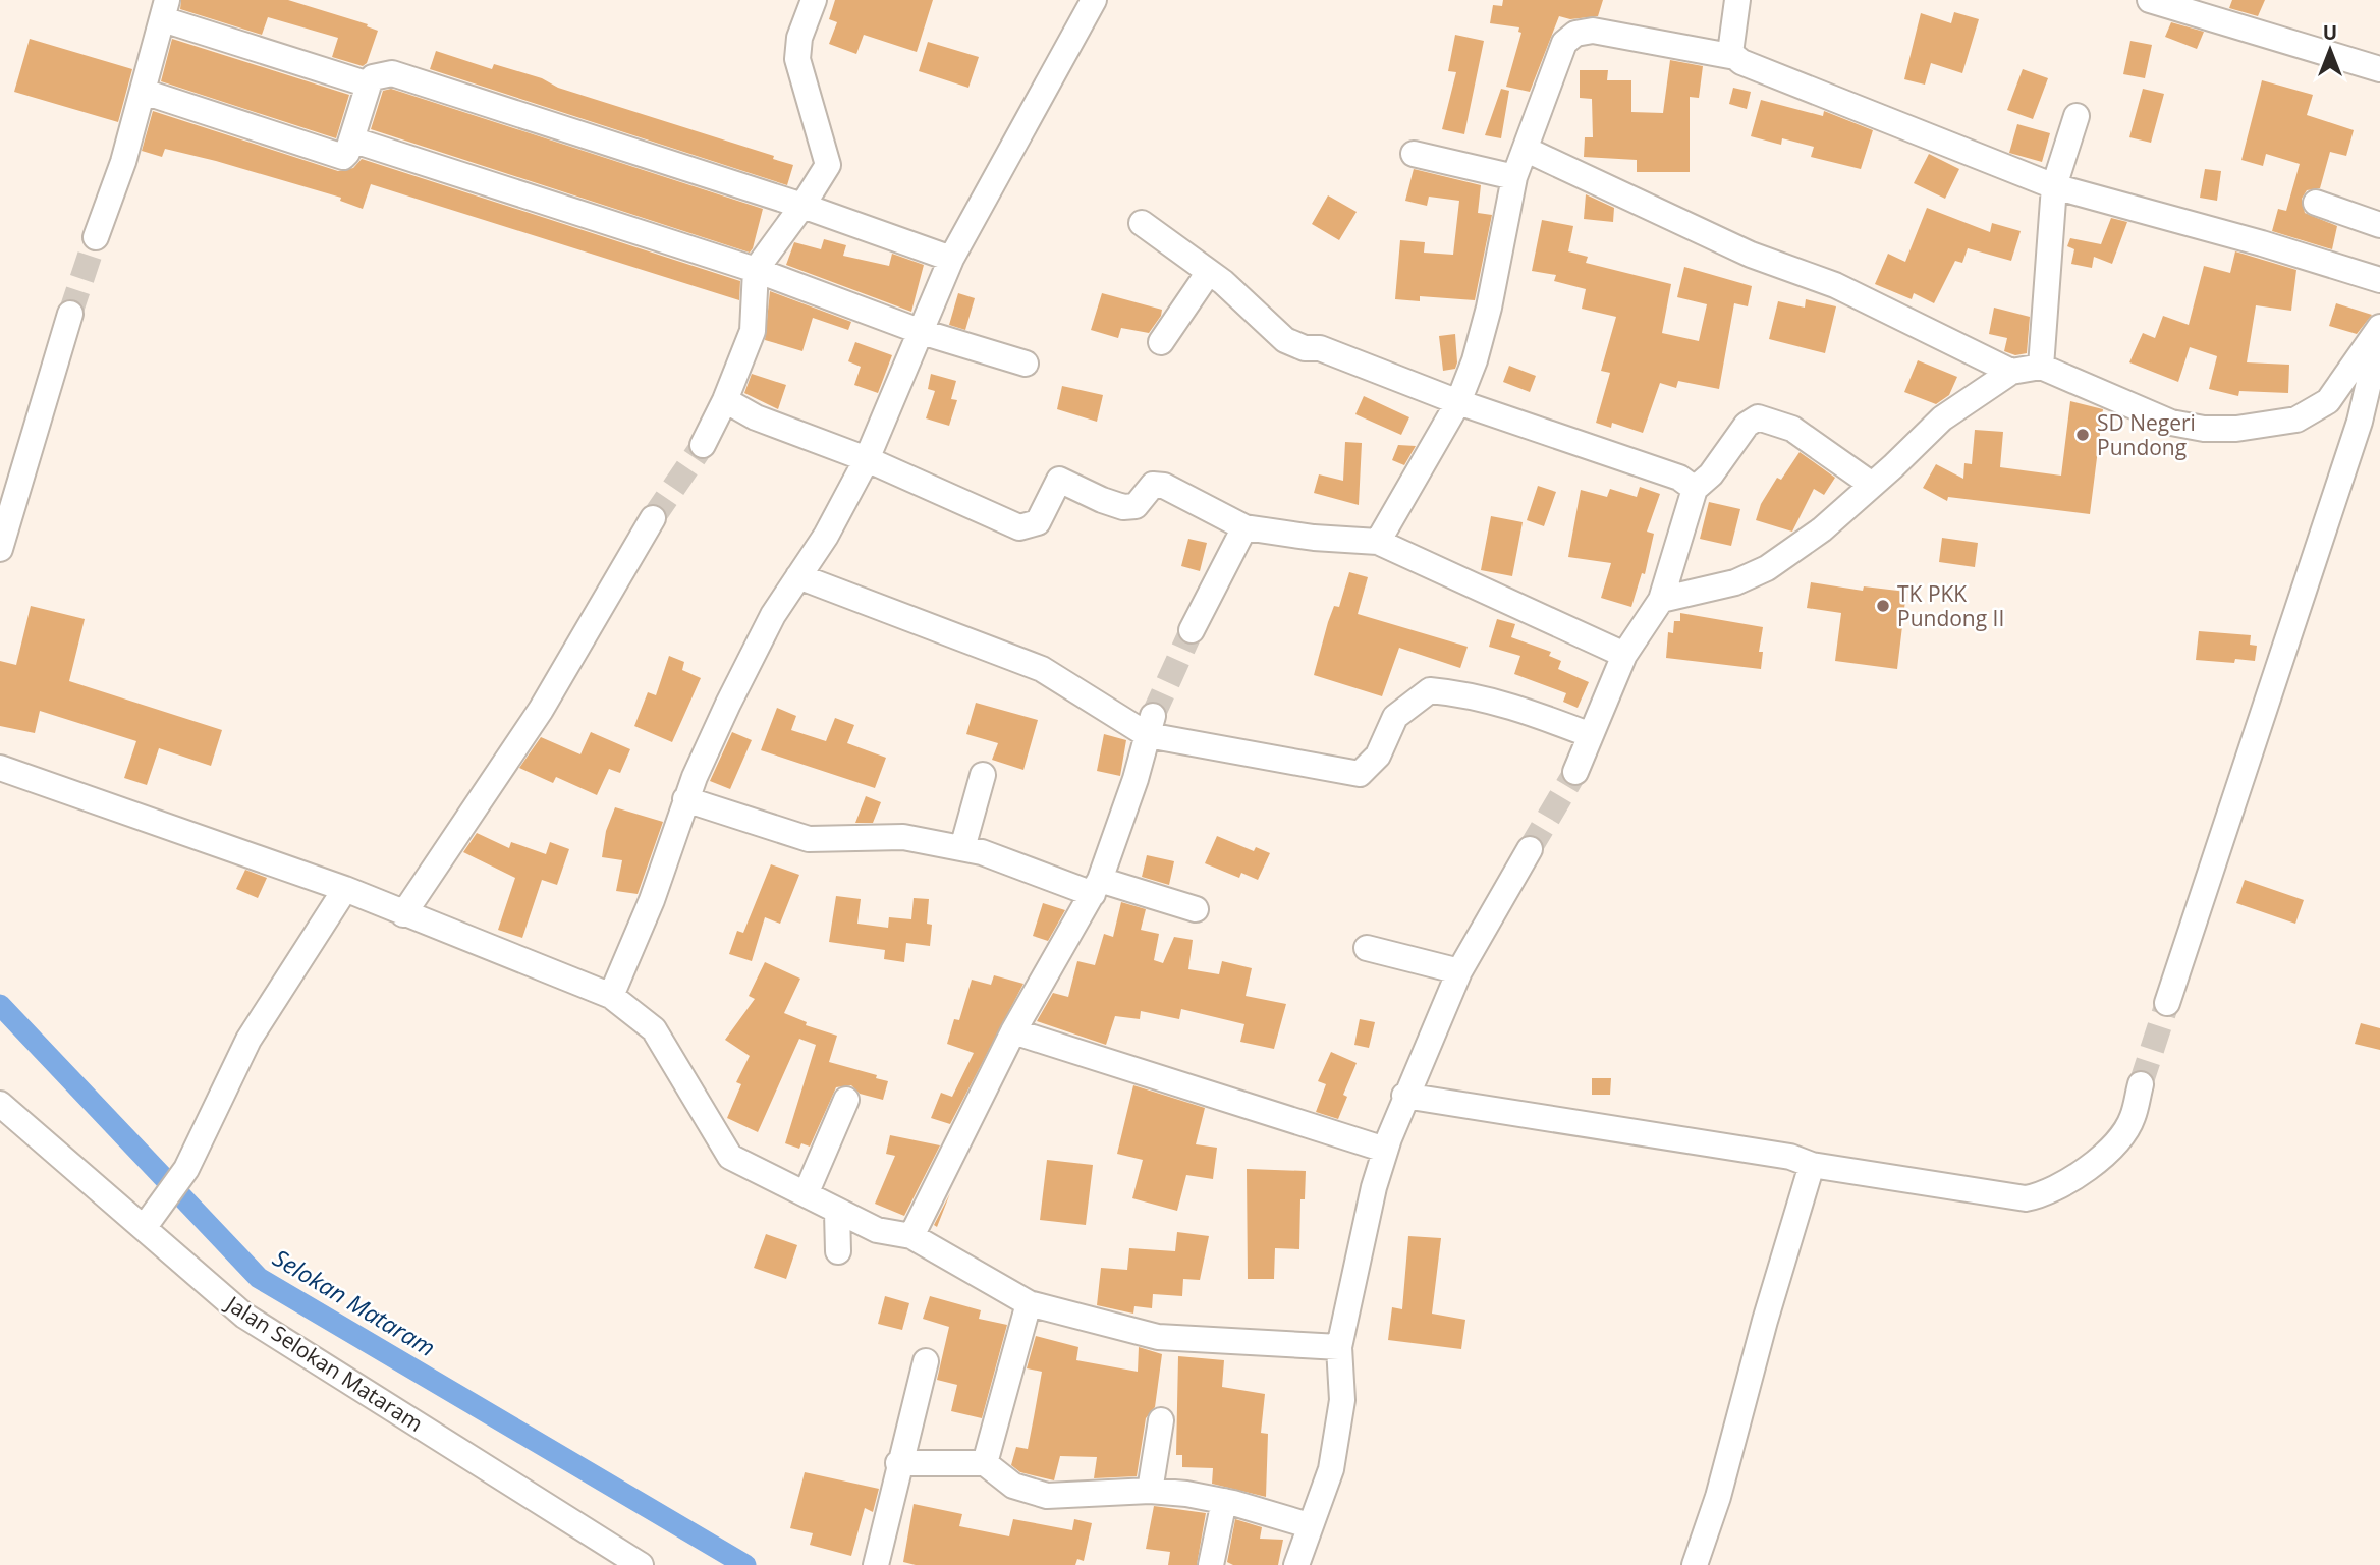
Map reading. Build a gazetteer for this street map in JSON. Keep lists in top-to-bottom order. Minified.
{"streets":{"street":["Jalan Selokan Mataram"]},"water":["Selokan Mataram"],"places":["SD Negeri Pundong","TK PKK Pundong II"],"north":"top"}
